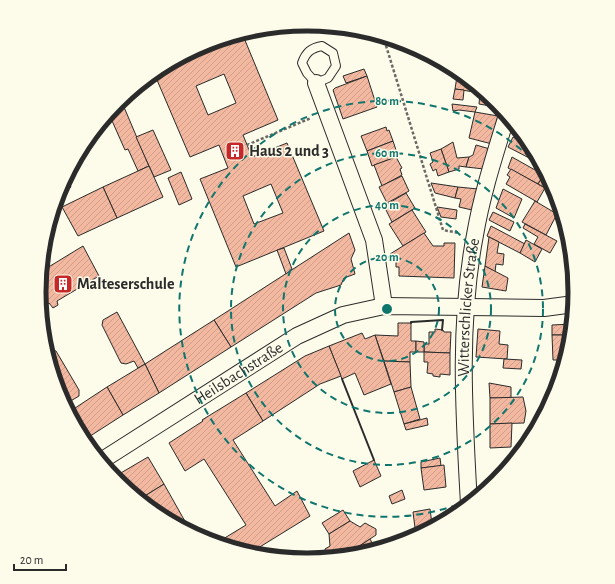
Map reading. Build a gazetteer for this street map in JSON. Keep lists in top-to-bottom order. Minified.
{"streets":{"street":["Witterschlicker Straße","Heilsbachstraße"]},"crossings":[["Witterschlicker Straße","Heilsbachstraße"]],"places":{"building":["Haus 2 und 3","Malteserschule"]},"scale_bar":"20 m","rings":["80 m","60 m","40 m","20 m"]}
